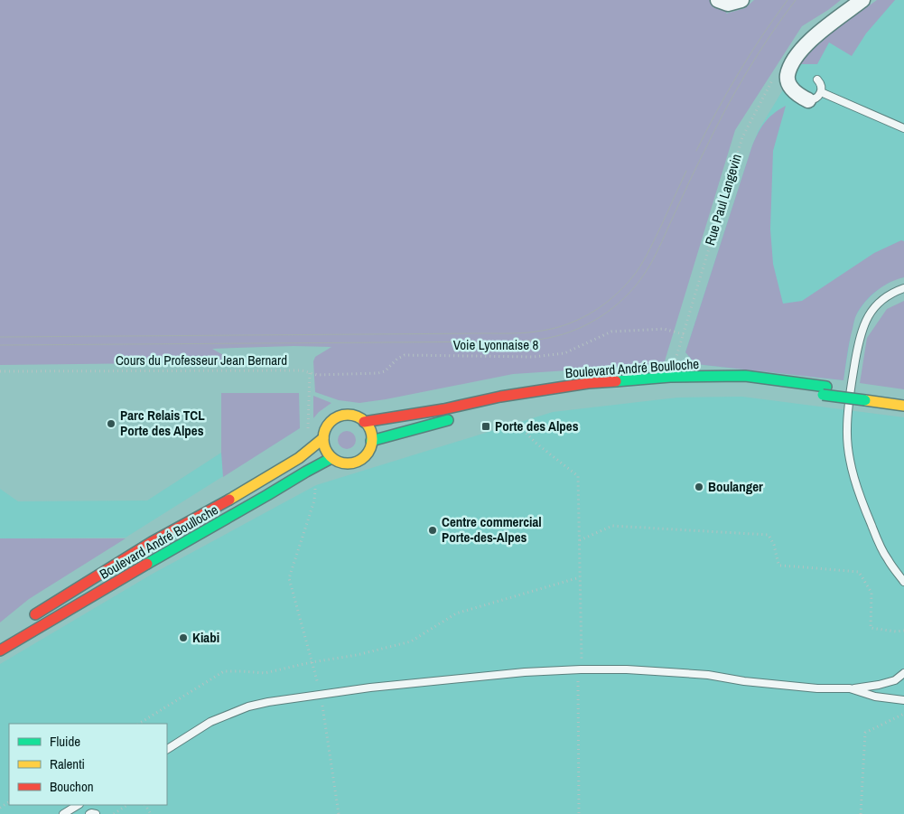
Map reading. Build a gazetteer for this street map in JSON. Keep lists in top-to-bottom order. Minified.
{"streets":{"main road":["Boulevard André Boulloche"],"path":["Rue Paul Langevin","Voie Lyonnaise 8","Cours du Professeur Jean Bernard"]},"crossings":[["Rue Paul Langevin","Voie Lyonnaise 8"],["Voie Lyonnaise 8","Cours du Professeur Jean Bernard"]],"places":{"other":["Parc Relais TCL Porte des Alpes","Boulanger","Centre commercial Porte-des-Alpes","Kiabi"],"transit":["Porte des Alpes"]},"legend":["Fluide","Ralenti","Bouchon"]}
